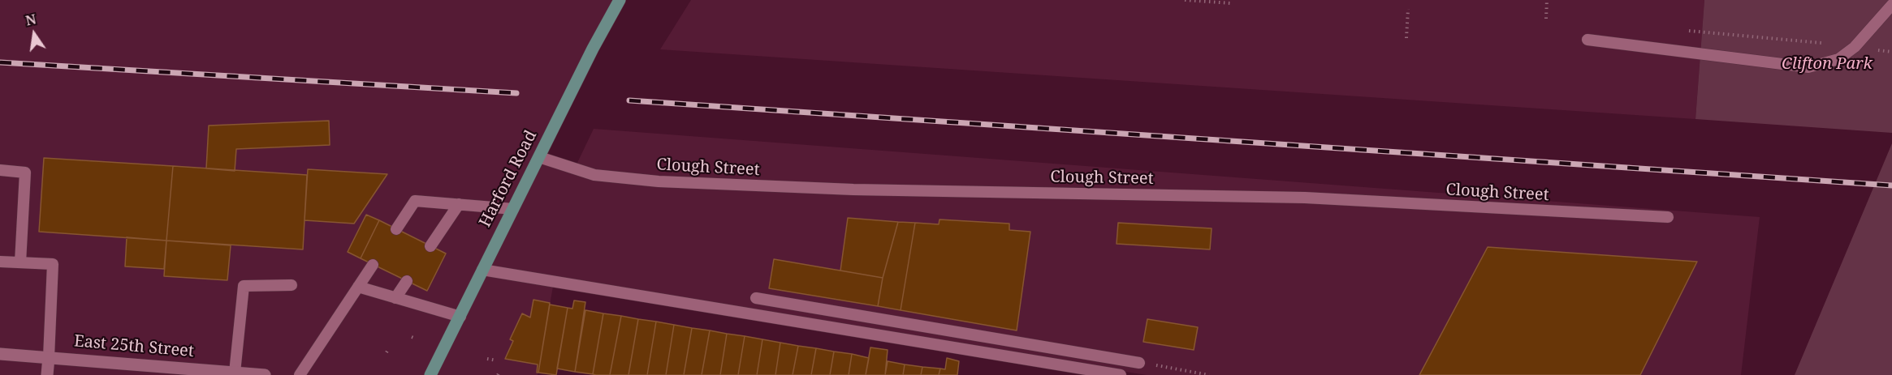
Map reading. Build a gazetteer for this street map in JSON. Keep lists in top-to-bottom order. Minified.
{"streets":{"main road":["Harford Road","East 25th Street"],"lane":["Clough Street"]},"crossings":[["Clough Street","Harford Road"]],"parks":["Clifton Park"],"north":"top"}
